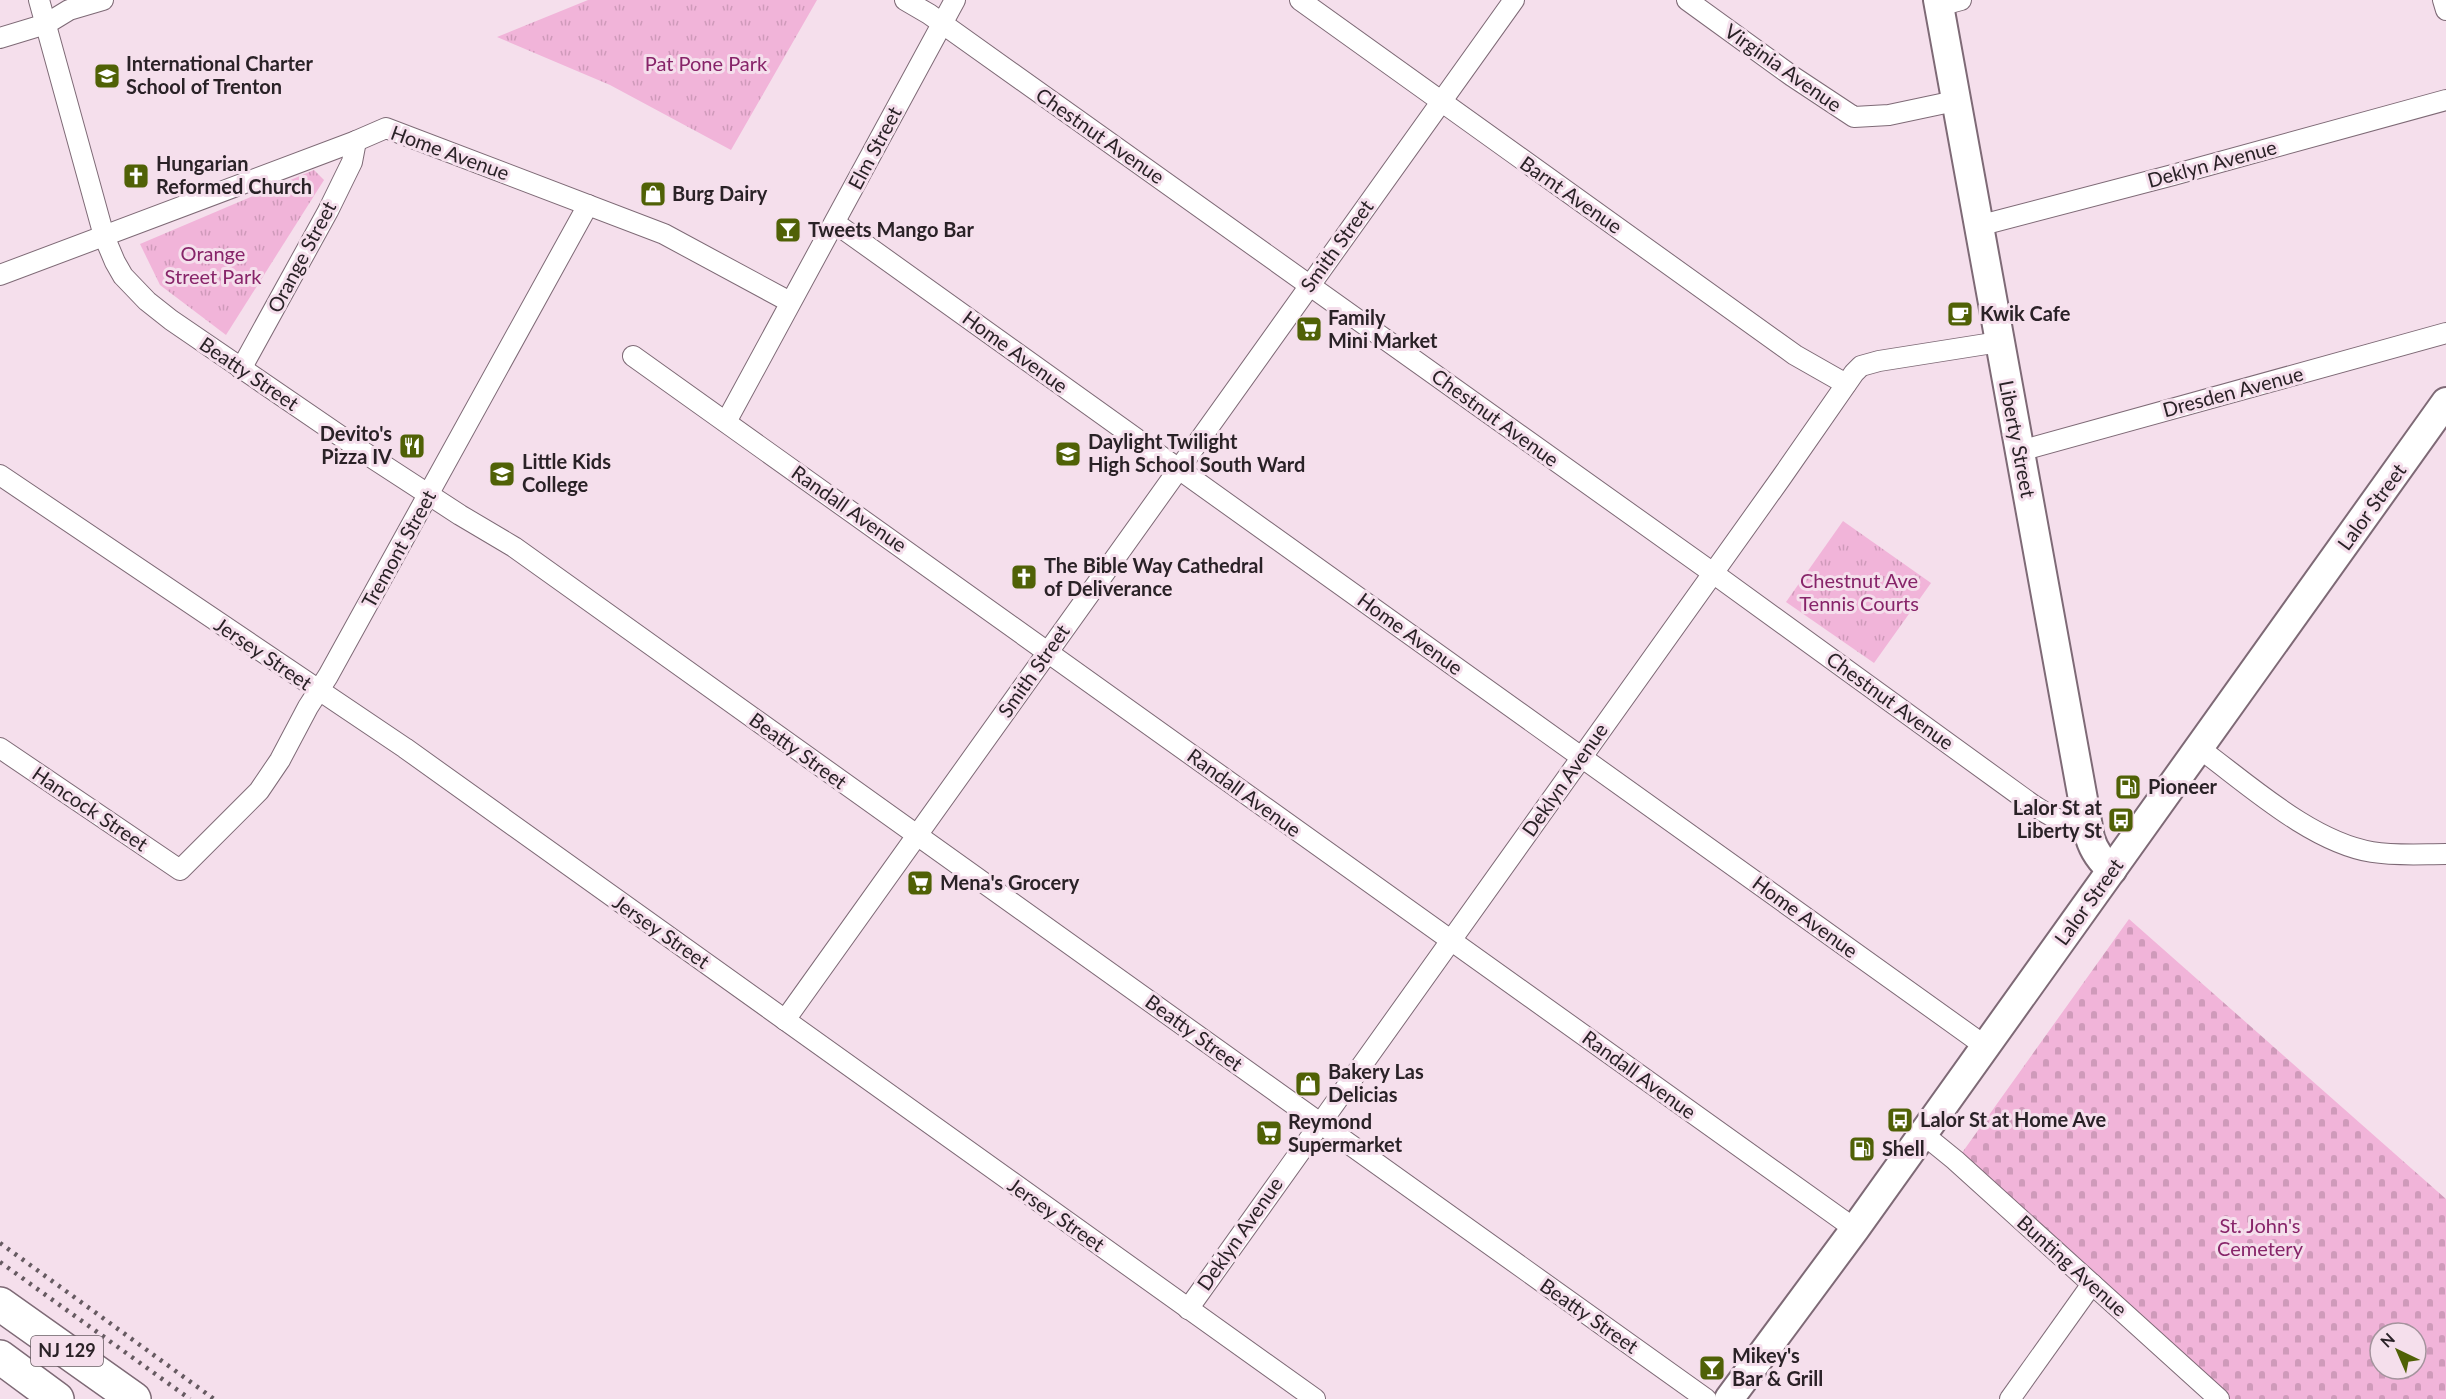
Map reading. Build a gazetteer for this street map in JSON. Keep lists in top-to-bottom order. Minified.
{"streets":{"highway":["NJ 129"],"main road":["Liberty Street","Lalor Street"],"street":["Virginia Avenue","Chestnut Avenue","Elm Street","Home Avenue","Deklyn Avenue","Barnt Avenue","Smith Street","Orange Street","Beatty Street","Dresden Avenue","Randall Avenue","Tremont Street","Jersey Street","Hancock Street","Bunting Avenue"]},"crossings":[["Virginia Avenue","Liberty Street"],["Chestnut Avenue","Elm Street"],["Chestnut Avenue","Deklyn Avenue"],["Chestnut Avenue","Smith Street"],["Chestnut Avenue","Liberty Street"],["Elm Street","Home Avenue"],["Elm Street","Randall Avenue"],["Home Avenue","Deklyn Avenue"],["Home Avenue","Smith Street"],["Home Avenue","Orange Street"],["Home Avenue","Beatty Street"],["Home Avenue","Lalor Street"],["Home Avenue","Tremont Street"],["Deklyn Avenue","Barnt Avenue"],["Deklyn Avenue","Beatty Street"],["Deklyn Avenue","Liberty Street"],["Deklyn Avenue","Randall Avenue"],["Deklyn Avenue","Jersey Street"],["Barnt Avenue","Smith Street"],["Smith Street","Beatty Street"],["Smith Street","Randall Avenue"],["Smith Street","Jersey Street"],["Orange Street","Beatty Street"],["Beatty Street","Tremont Street"],["Dresden Avenue","Liberty Street"],["Liberty Street","Lalor Street"],["Lalor Street","Randall Avenue"],["Lalor Street","Bunting Avenue"],["Tremont Street","Jersey Street"],["Tremont Street","Hancock Street"]],"parks":["Pat Pone Park","Orange Street Park","Chestnut Ave Tennis Courts","St. John's Cemetery"],"places":{"school or university":["International Charter School of Trenton","Daylight Twilight High School South Ward","Little Kids College"],"church":["Hungarian Reformed Church","The Bible Way Cathedral of Deliverance"],"shop":["Burg Dairy","Bakery Las Delicias"],"bar":["Tweets Mango Bar","Mikey's Bar & Grill"],"cafe":["Kwik Cafe"],"supermarket":["Family Mini Market","Mena's Grocery","Reymond Supermarket"],"restaurant":["Devito's Pizza IV"],"fuel station":["Pioneer","Shell"],"bus stop":["Lalor St at Liberty St","Lalor St at Home Ave"]},"north":"top left"}
